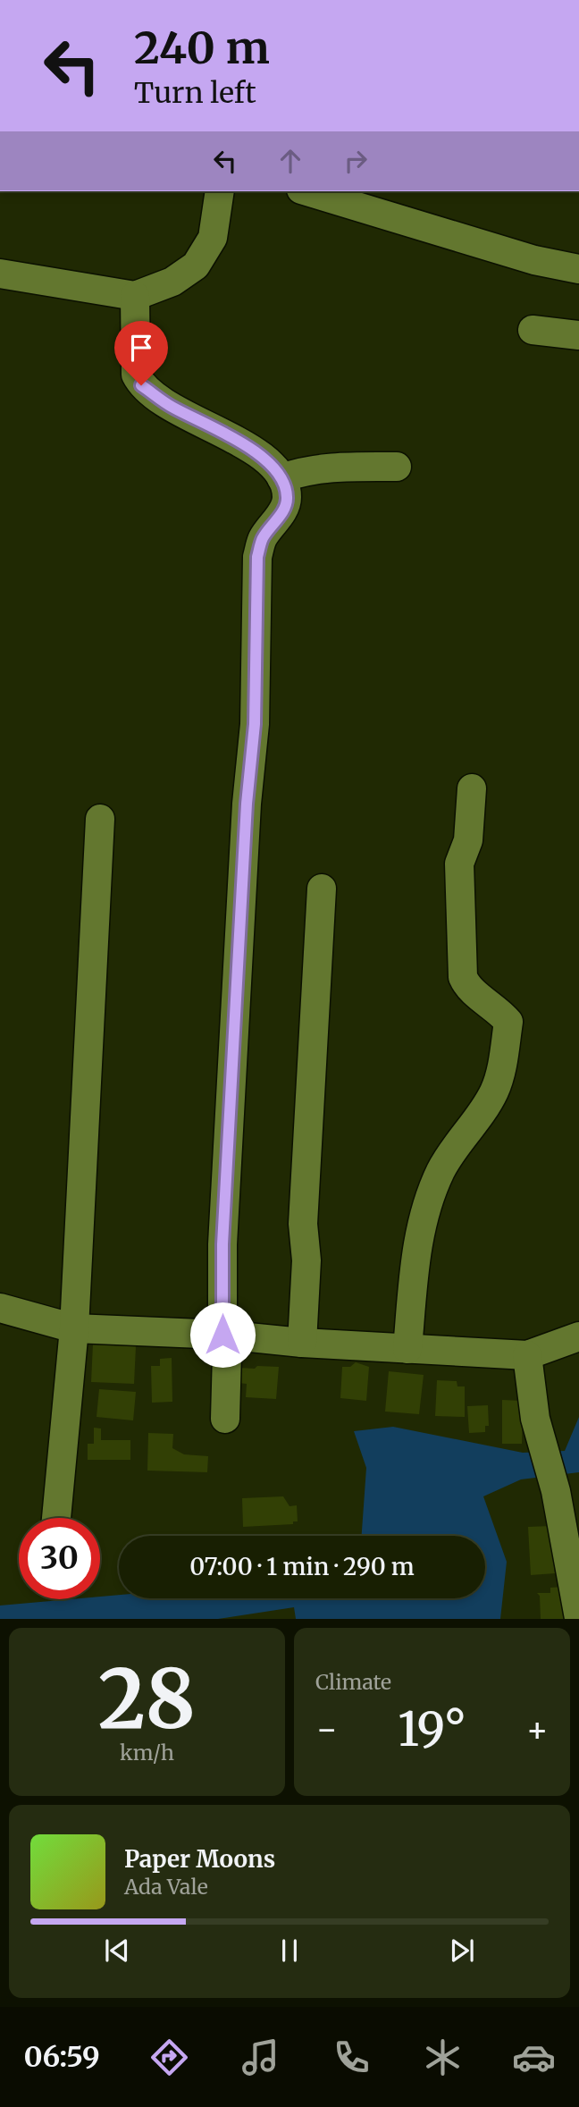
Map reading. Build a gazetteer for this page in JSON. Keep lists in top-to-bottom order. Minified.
{"page":{"turn":["240 m","Turn left"],"limit":"30","trip":"07:00 · 1 min · 290 m","tile":[["28","km/h"],"Climate"],"heat":["−","19°","+"],"song":["Paper Moons","Ada Vale"],"tabs":"06:59"}}
